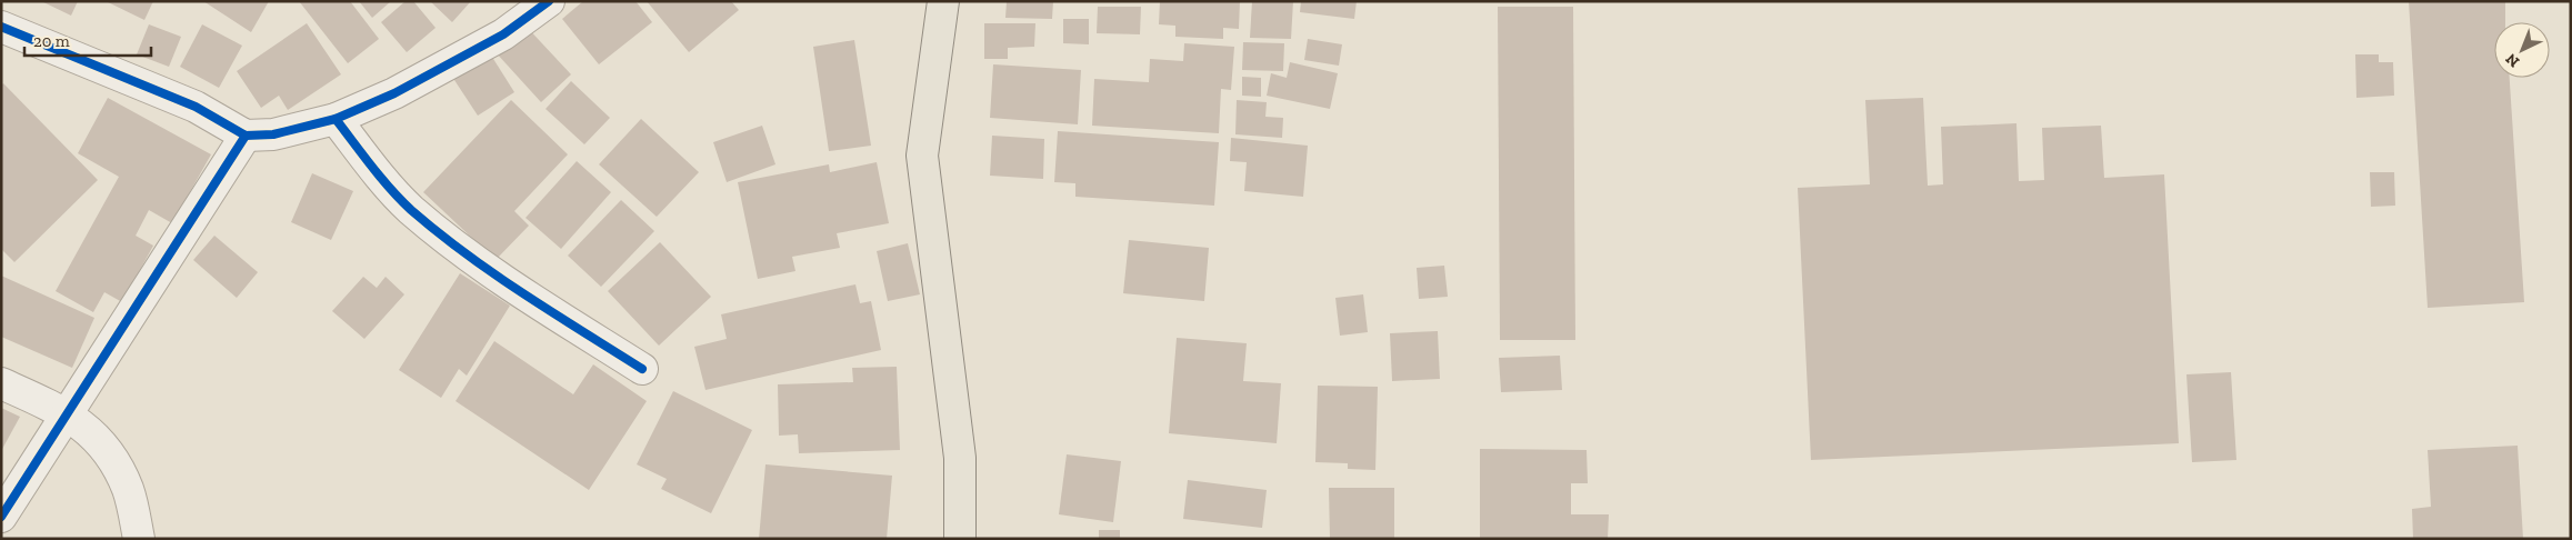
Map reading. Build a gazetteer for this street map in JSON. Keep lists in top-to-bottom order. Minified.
{"scale_bar":"20 m","north":"bottom left"}
